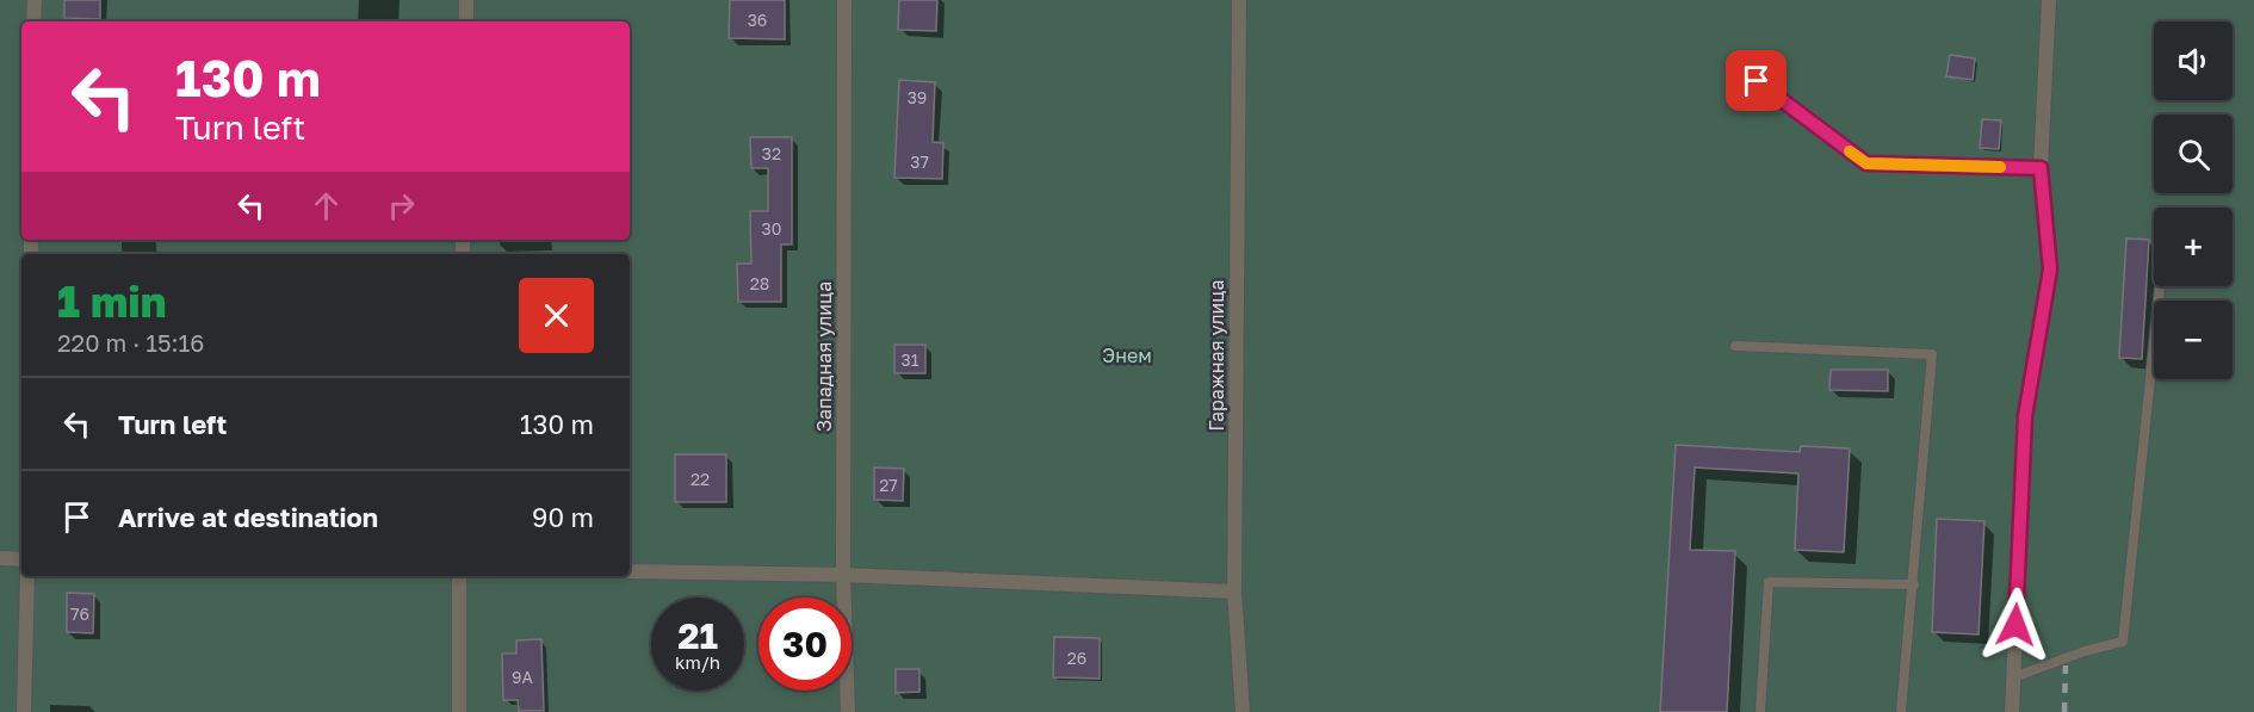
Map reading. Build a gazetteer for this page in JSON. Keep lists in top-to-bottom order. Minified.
{"streets":{"street":["Гаражная улица","Западная улица"]},"parks":["Энем"],"house_numbers":["36","39","32","37","30","28","31","22","27","76","26","9А"],"page":{"map_buttons":["+","−"],"turn":["130 m","Turn left"],"heading":["1 min","220 m · 15:16"],"list":[{"name":"Turn left","value":"130 m"},{"name":"Arrive at destination","value":"90 m"}],"speed":"21 km/h","limit":"30"}}
